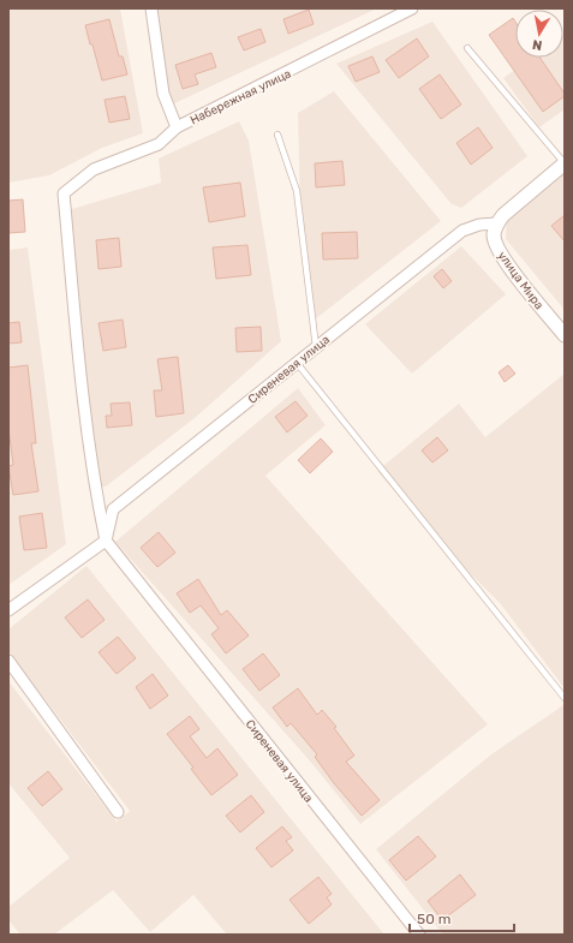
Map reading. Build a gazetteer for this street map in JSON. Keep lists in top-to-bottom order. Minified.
{"streets":{"street":["Набережная улица","улица Мира","Сиреневая улица"]},"crossings":[["Набережная улица","Сиреневая улица"],["улица Мира","Сиреневая улица"]],"scale_bar":"50 m","north":"bottom"}
